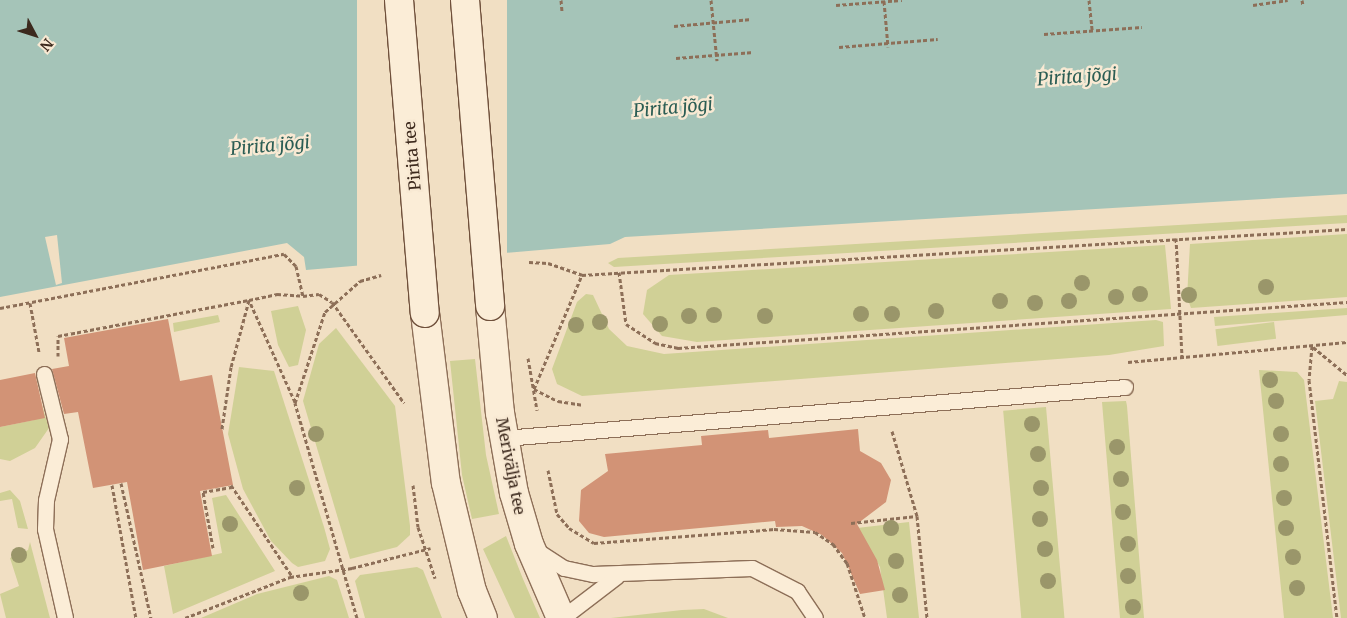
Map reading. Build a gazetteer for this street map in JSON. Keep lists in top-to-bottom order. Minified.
{"streets":{"main road":["Pirita tee","Merivälja tee"]},"water":["Pirita jõgi"],"north":"bottom right"}
